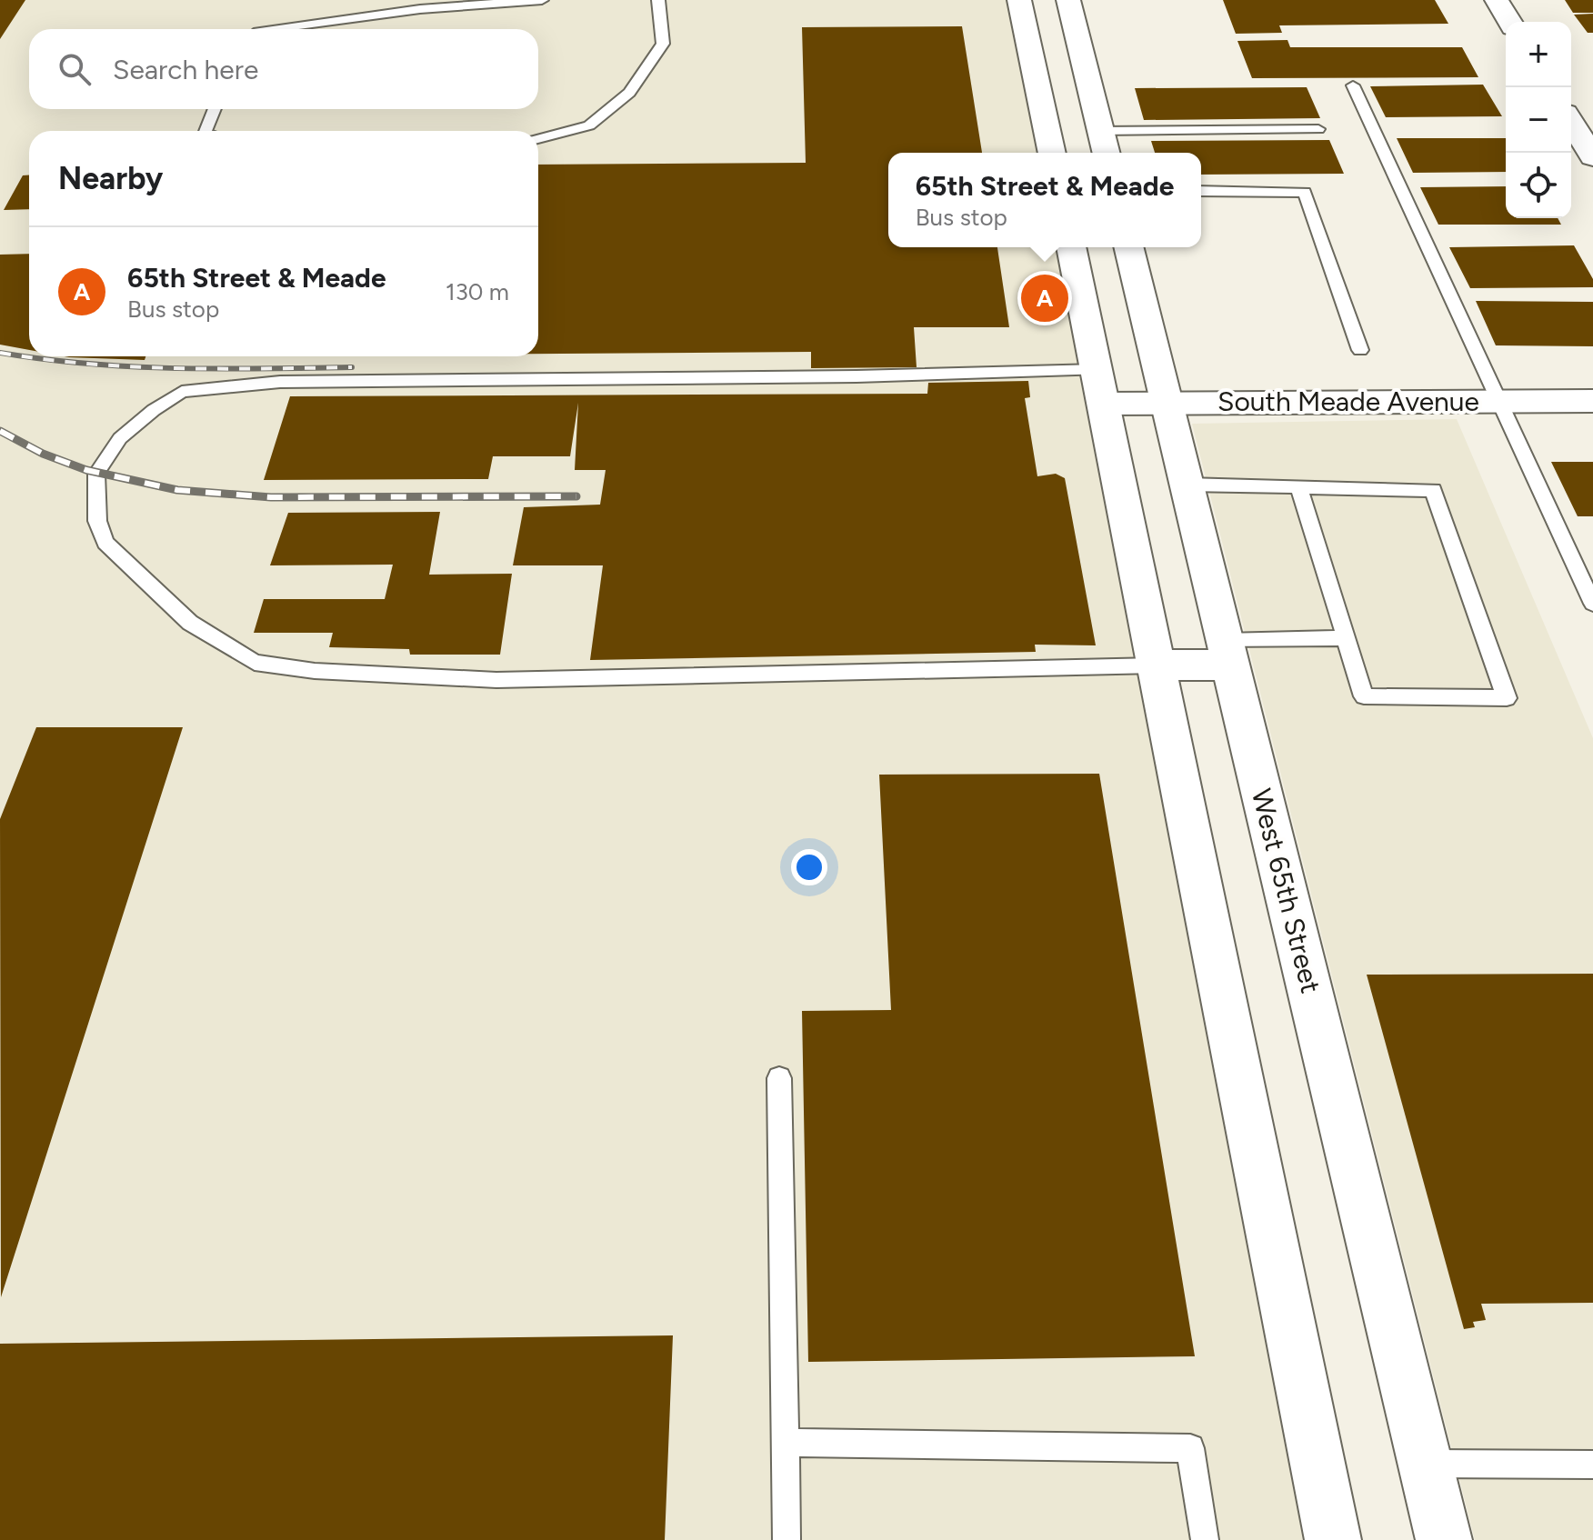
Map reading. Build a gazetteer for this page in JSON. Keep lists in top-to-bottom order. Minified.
{"streets":{"street":["South Meade Avenue","West 65th Street"]},"crossings":[["South Meade Avenue","West 65th Street"]],"page":{"map_buttons":["+","−"],"search":"Search here","heading":"Nearby","popup":["65th Street & Meade","Bus stop"],"list":[{"mark":"A","name":"65th Street & Meade","note":"Bus stop","value":"130 m"}],"pins":"A"}}
